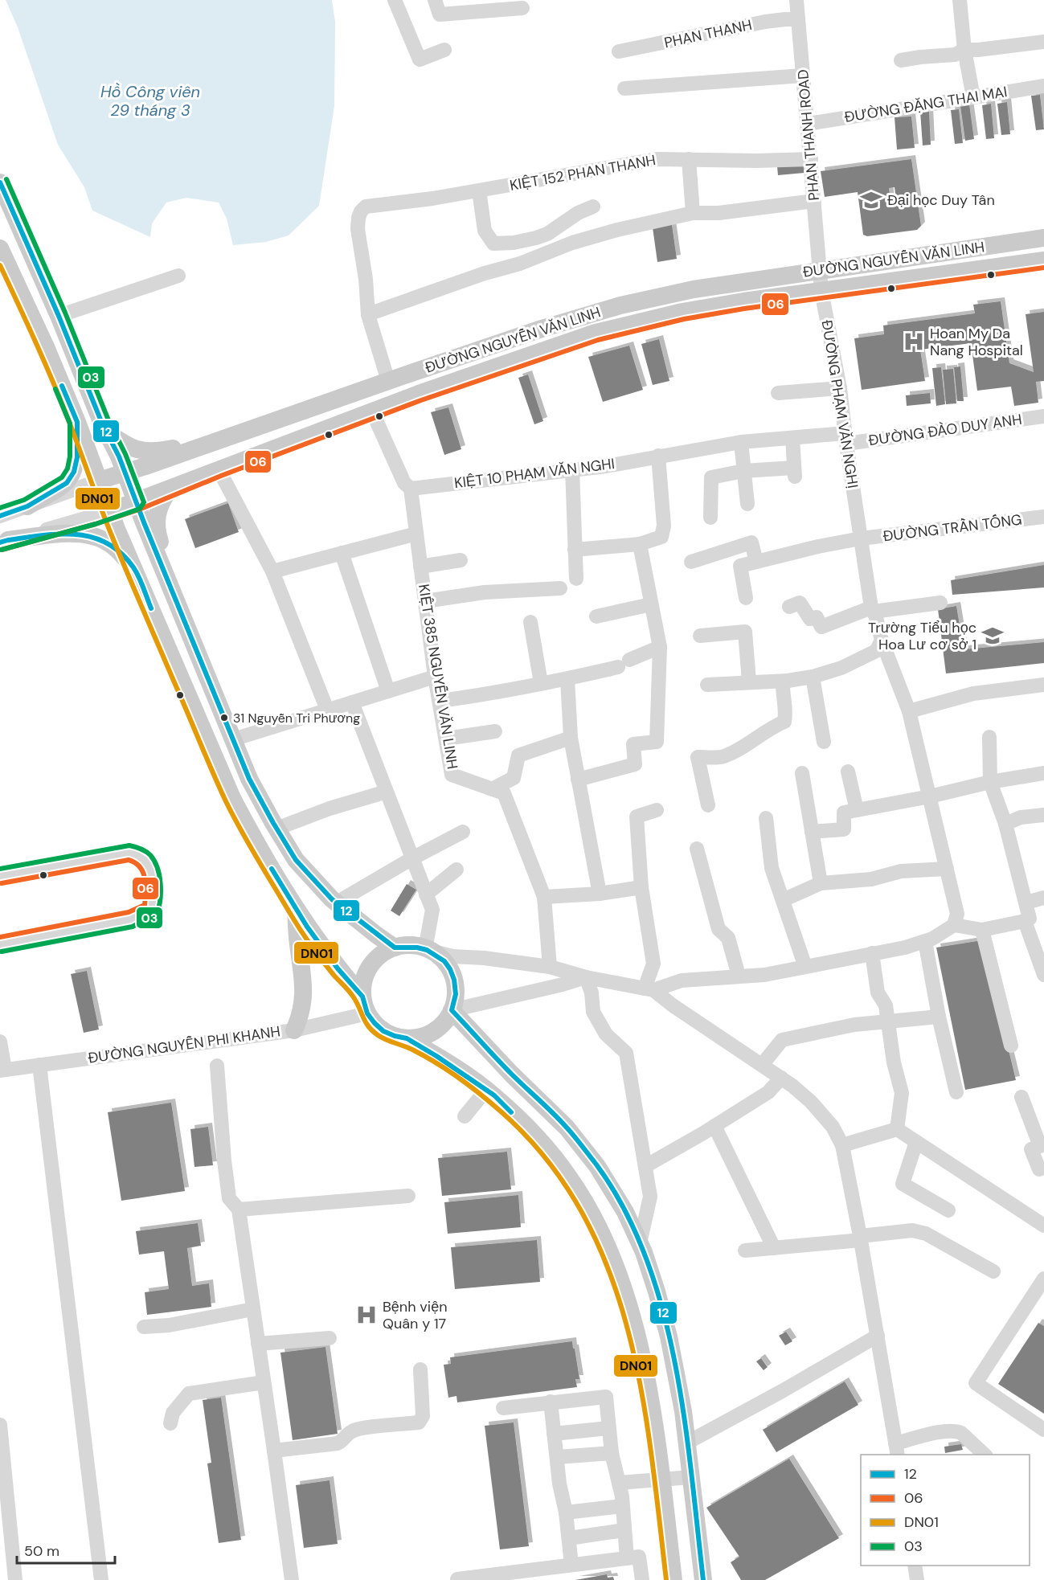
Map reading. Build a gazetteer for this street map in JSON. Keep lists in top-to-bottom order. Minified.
{"streets":{"main road":["ĐƯỜNG NGUYỄN VĂN LINH"],"street":["PHAN THANH","ĐƯỜNG ĐẶNG THAI MAI","PHAN THANH ROAD","KIỆT 152 PHAN THANH","ĐƯỜNG PHẠM VĂN NGHỊ","ĐƯỜNG ĐÀO DUY ANH","KIỆT 10 PHẠM VĂN NGHI","ĐƯỜNG TRẦN TỐNG","KIỆT 385 NGUYỄN VĂN LINH","ĐƯỜNG NGUYỄN PHI KHANH"]},"crossings":[["PHAN THANH","PHAN THANH ROAD"],["ĐƯỜNG ĐẶNG THAI MAI","PHAN THANH ROAD"],["PHAN THANH ROAD","KIỆT 152 PHAN THANH"],["PHAN THANH ROAD","ĐƯỜNG NGUYỄN VĂN LINH"],["PHAN THANH ROAD","ĐƯỜNG PHẠM VĂN NGHỊ"],["KIỆT 152 PHAN THANH","ĐƯỜNG NGUYỄN VĂN LINH"],["ĐƯỜNG NGUYỄN VĂN LINH","ĐƯỜNG PHẠM VĂN NGHỊ"],["ĐƯỜNG NGUYỄN VĂN LINH","KIỆT 385 NGUYỄN VĂN LINH"],["ĐƯỜNG PHẠM VĂN NGHỊ","ĐƯỜNG ĐÀO DUY ANH"],["ĐƯỜNG PHẠM VĂN NGHỊ","KIỆT 10 PHẠM VĂN NGHI"],["ĐƯỜNG PHẠM VĂN NGHỊ","ĐƯỜNG TRẦN TỐNG"],["ĐƯỜNG ĐÀO DUY ANH","KIỆT 10 PHẠM VĂN NGHI"],["KIỆT 10 PHẠM VĂN NGHI","KIỆT 385 NGUYỄN VĂN LINH"]],"water":["Hồ Công viên 29 tháng 3"],"places":{"school or university":["Đại học Duy Tân","Trường Tiểu học Hoa Lư cơ sở 1"],"hospital":["Hoan My Da Nang Hospital","Bệnh viện Quân y 17"],"other":["31 Nguyễn Tri Phương"]},"lines":["transit line 03","transit line 12","transit line DN01","transit line 06"],"legend":["12","06","DN01","03"],"scale_bar":"50 m"}
